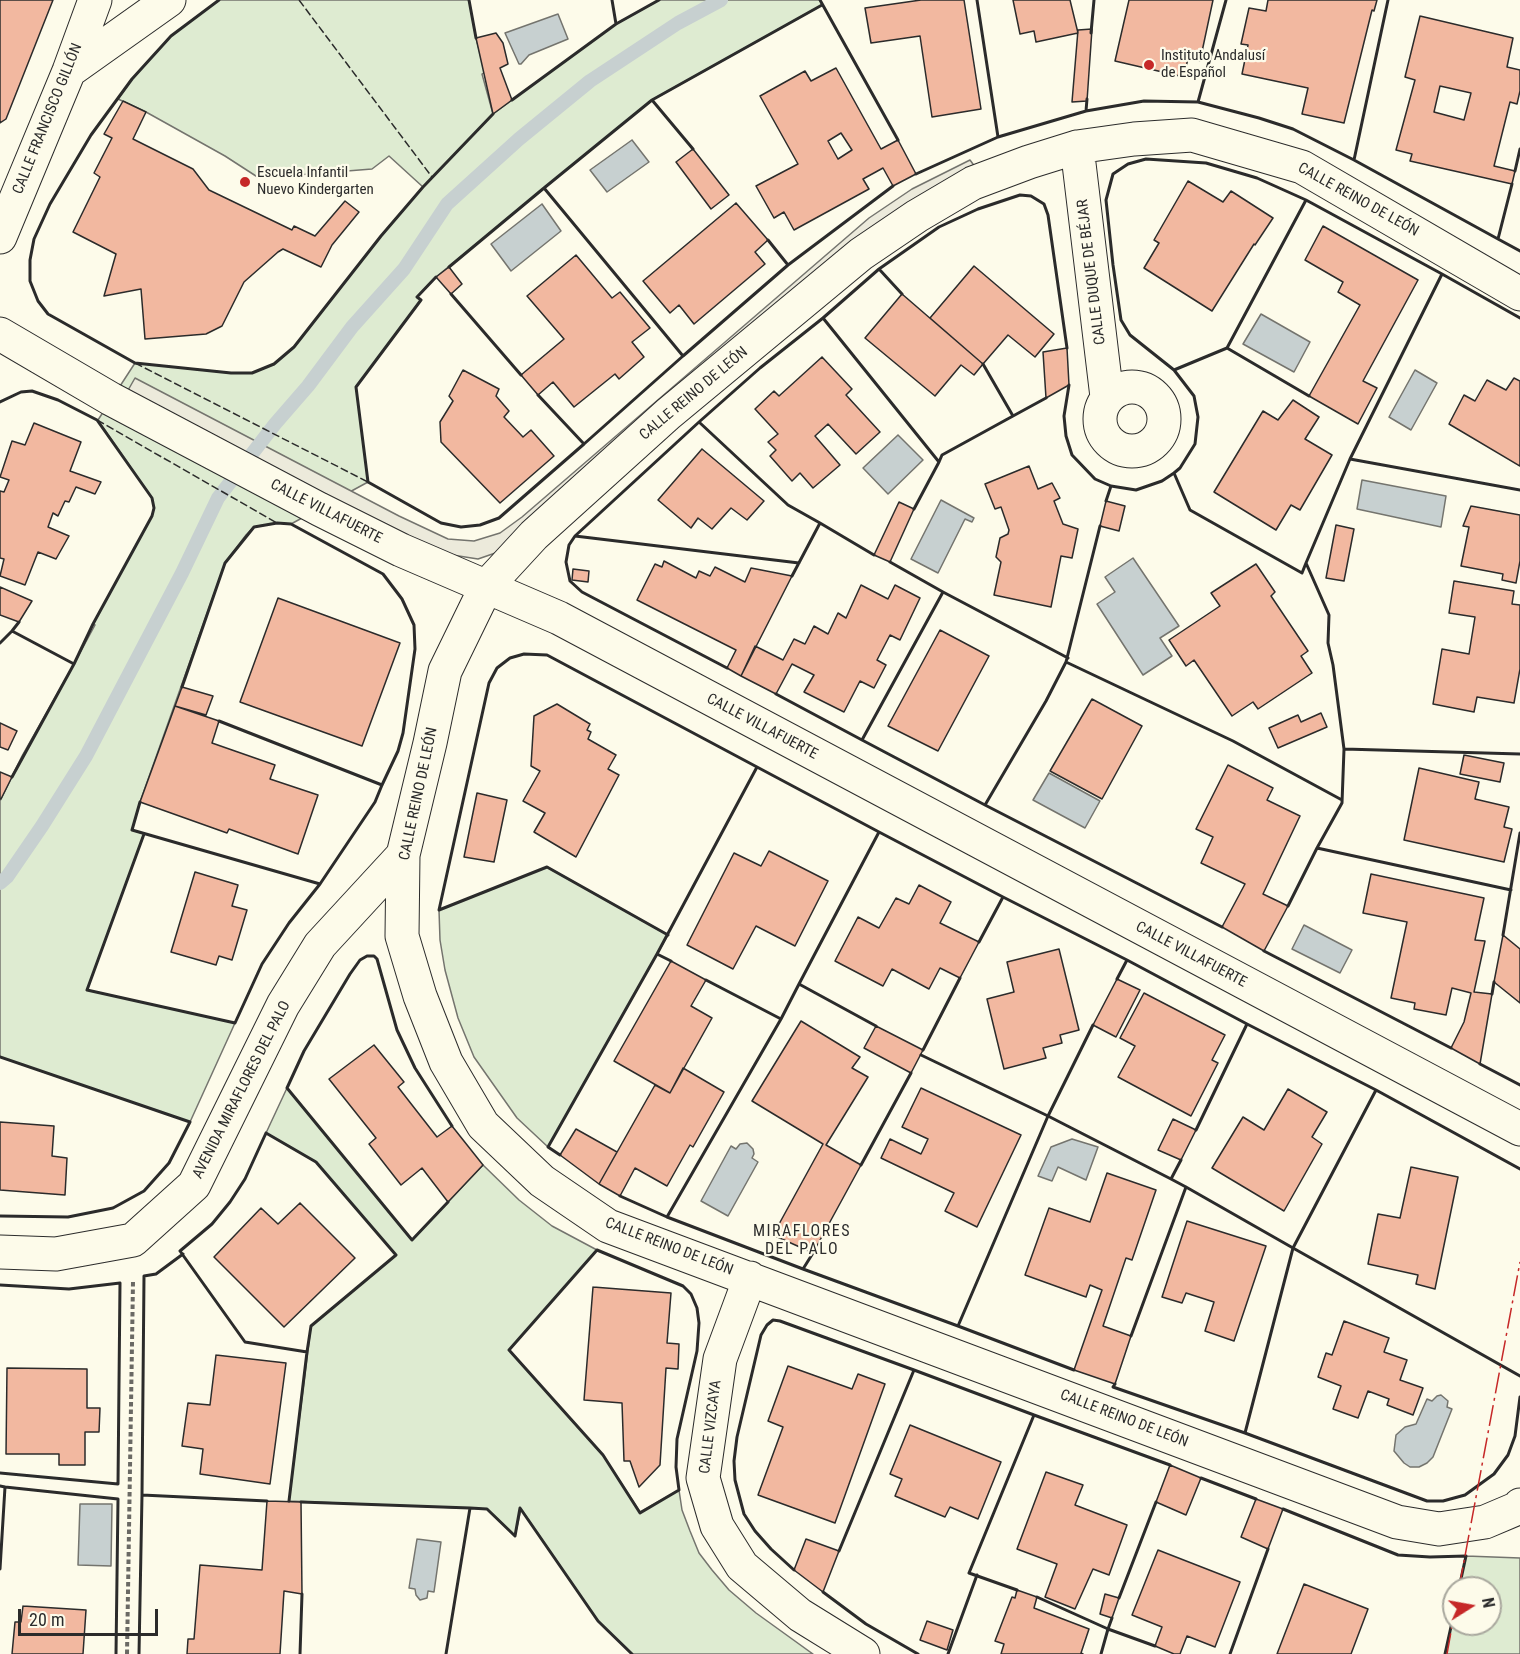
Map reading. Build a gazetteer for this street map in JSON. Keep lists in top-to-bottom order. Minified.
{"streets":{"street":["CALLE FRANCISCO GILLÓN","CALLE REINO DE LEÓN","CALLE DUQUE DE BÉJAR","CALLE VILLAFUERTE","AVENIDA MIRAFLORES DEL PALO","CALLE VIZCAYA"]},"crossings":[["CALLE REINO DE LEÓN","CALLE DUQUE DE BÉJAR"],["CALLE REINO DE LEÓN","CALLE VILLAFUERTE"],["CALLE REINO DE LEÓN","AVENIDA MIRAFLORES DEL PALO"],["CALLE REINO DE LEÓN","CALLE VIZCAYA"]],"districts":["MIRAFLORES DEL PALO"],"places":["Instituto Andalusí de Español","Escuela Infantil Nuevo Kindergarten"],"scale_bar":"20 m","north":"right"}
